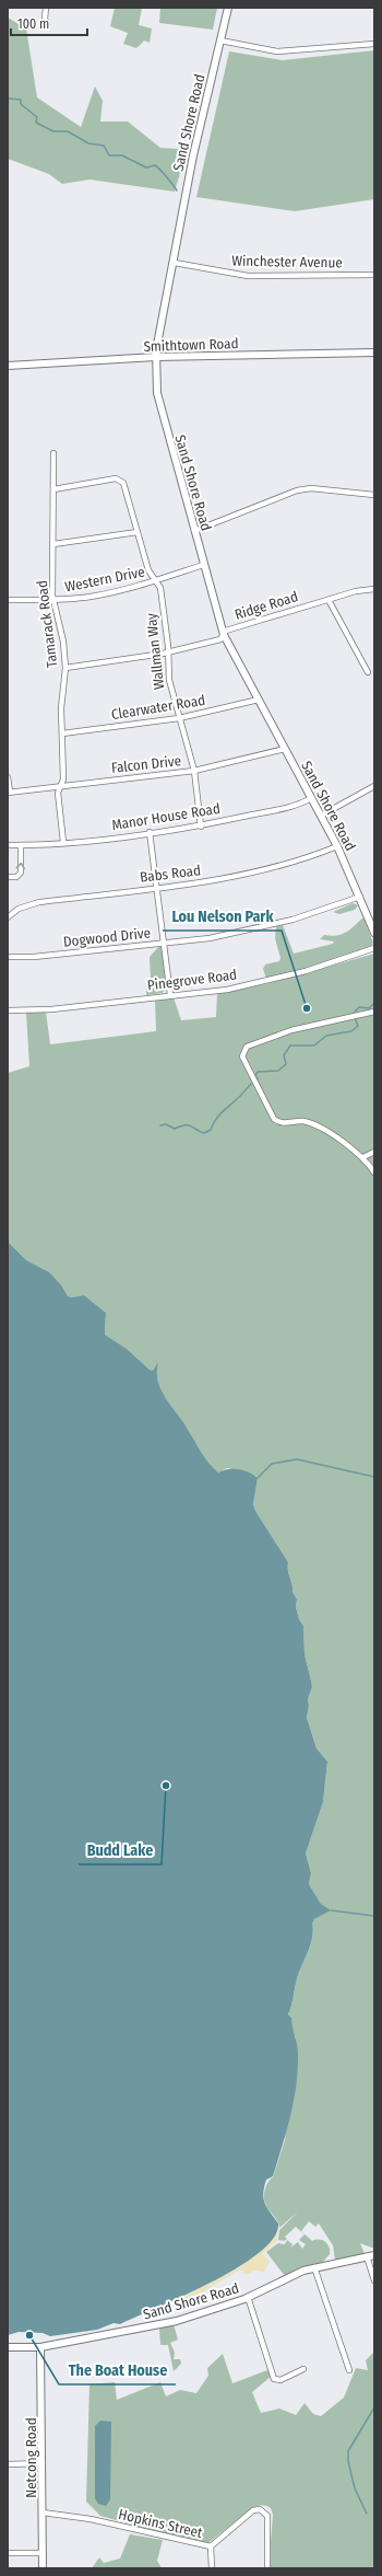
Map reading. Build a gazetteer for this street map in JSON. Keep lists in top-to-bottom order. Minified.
{"streets":{"street":["Sand Shore Road","Winchester Avenue","Smithtown Road","Western Drive","Ridge Road","Tamarack Road","Wallman Way","Clearwater Road","Falcon Drive","Manor House Road","Babs Road","Dogwood Drive","Pinegrove Road","Netcong Road","Hopkins Street"]},"crossings":[["Sand Shore Road","Winchester Avenue"],["Sand Shore Road","Smithtown Road"],["Sand Shore Road","Western Drive"],["Sand Shore Road","Ridge Road"],["Sand Shore Road","Clearwater Road"],["Sand Shore Road","Falcon Drive"],["Sand Shore Road","Manor House Road"],["Sand Shore Road","Babs Road"],["Sand Shore Road","Dogwood Drive"],["Sand Shore Road","Netcong Road"],["Western Drive","Tamarack Road"],["Western Drive","Wallman Way"],["Ridge Road","Tamarack Road"],["Ridge Road","Wallman Way"],["Tamarack Road","Wallman Way"],["Tamarack Road","Clearwater Road"],["Tamarack Road","Falcon Drive"],["Tamarack Road","Manor House Road"],["Wallman Way","Clearwater Road"],["Wallman Way","Falcon Drive"],["Wallman Way","Manor House Road"],["Netcong Road","Hopkins Street"]],"places":["Lou Nelson Park","Budd Lake","The Boat House"],"scale_bar":"100 m"}
